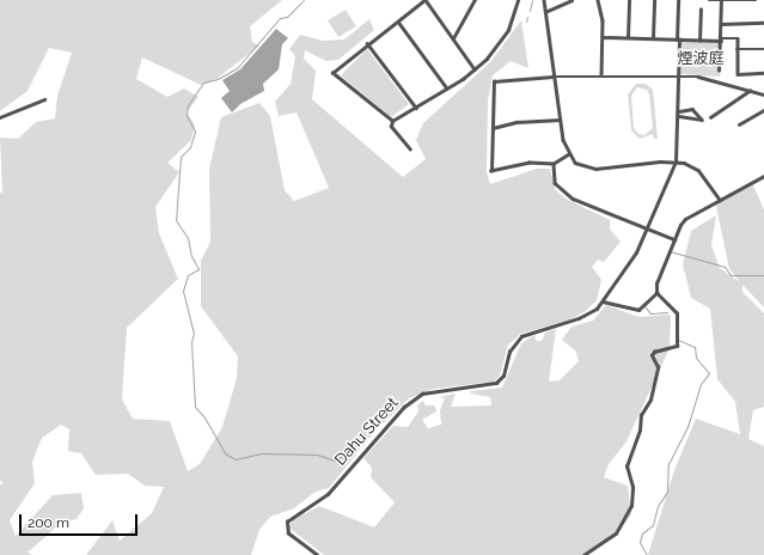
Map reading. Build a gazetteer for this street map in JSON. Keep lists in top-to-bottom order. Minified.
{"streets":{"street":["Dahu Street"]},"parks":["煙波庭"],"scale_bar":"200 m"}
